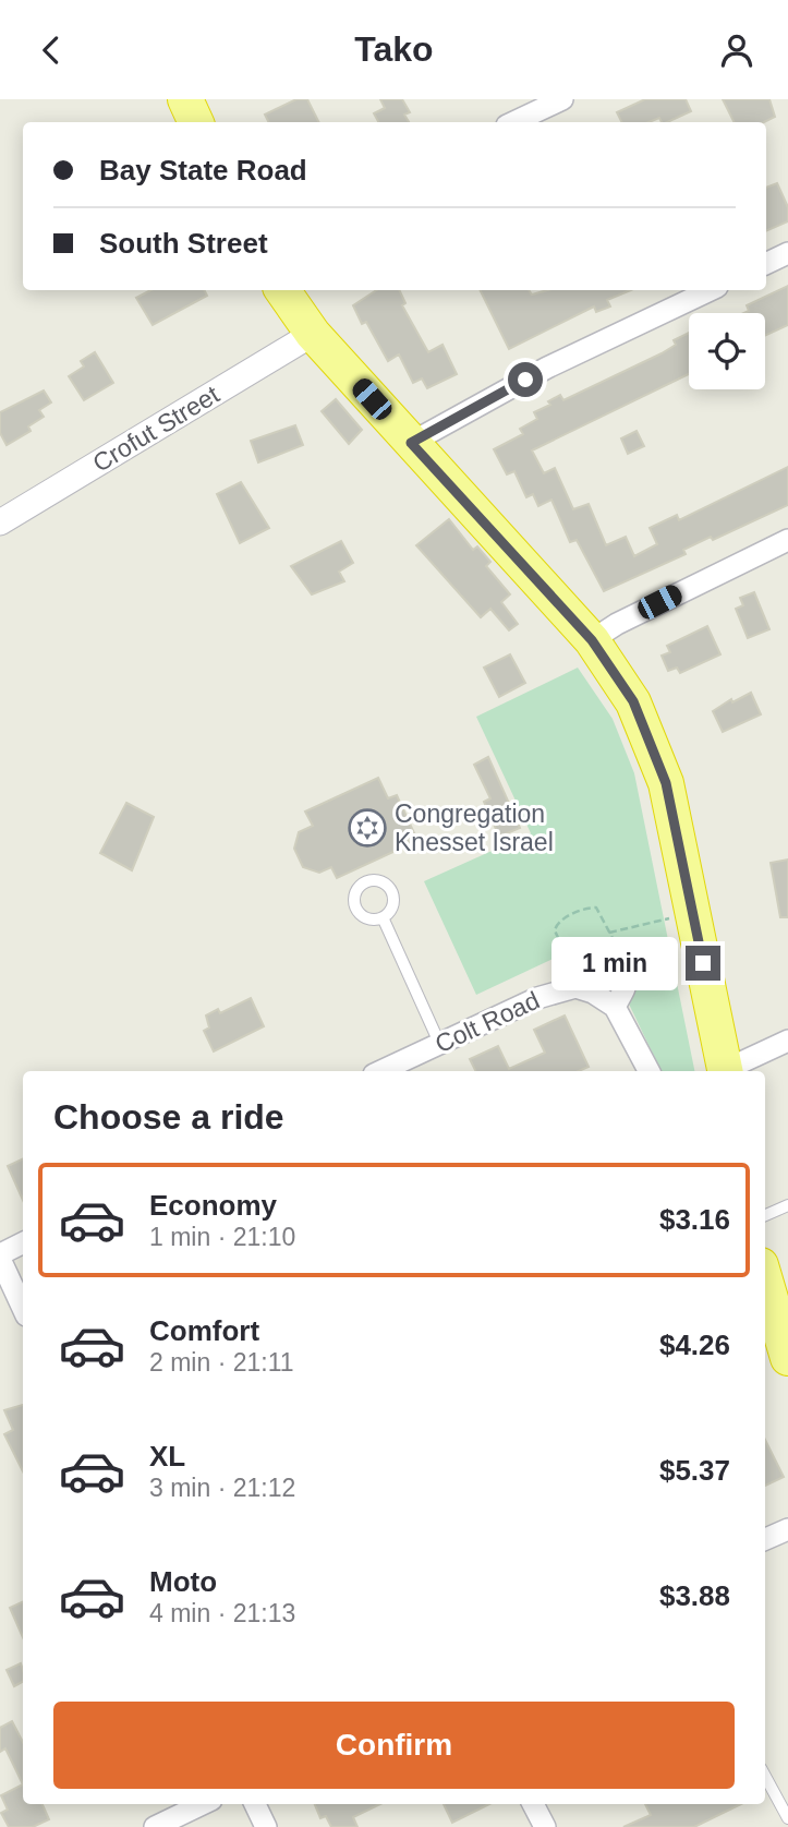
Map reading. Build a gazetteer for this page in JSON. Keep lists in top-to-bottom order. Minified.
{"streets":{"street":["Crofut Street","Colt Road"]},"places":{"synagogue":["Congregation Knesset Israel"]},"page":{"header":"Tako","banner":["Bay State Road","South Street"],"bubble":"1 min","heading":"Choose a ride","list":[{"name":"Economy","note":"1 min · 21:10","value":"$3.16"},{"name":"Comfort","note":"2 min · 21:11","value":"$4.26"},{"name":"XL","note":"3 min · 21:12","value":"$5.37"},{"name":"Moto","note":"4 min · 21:13","value":"$3.88"}],"buttons":"Confirm"}}
